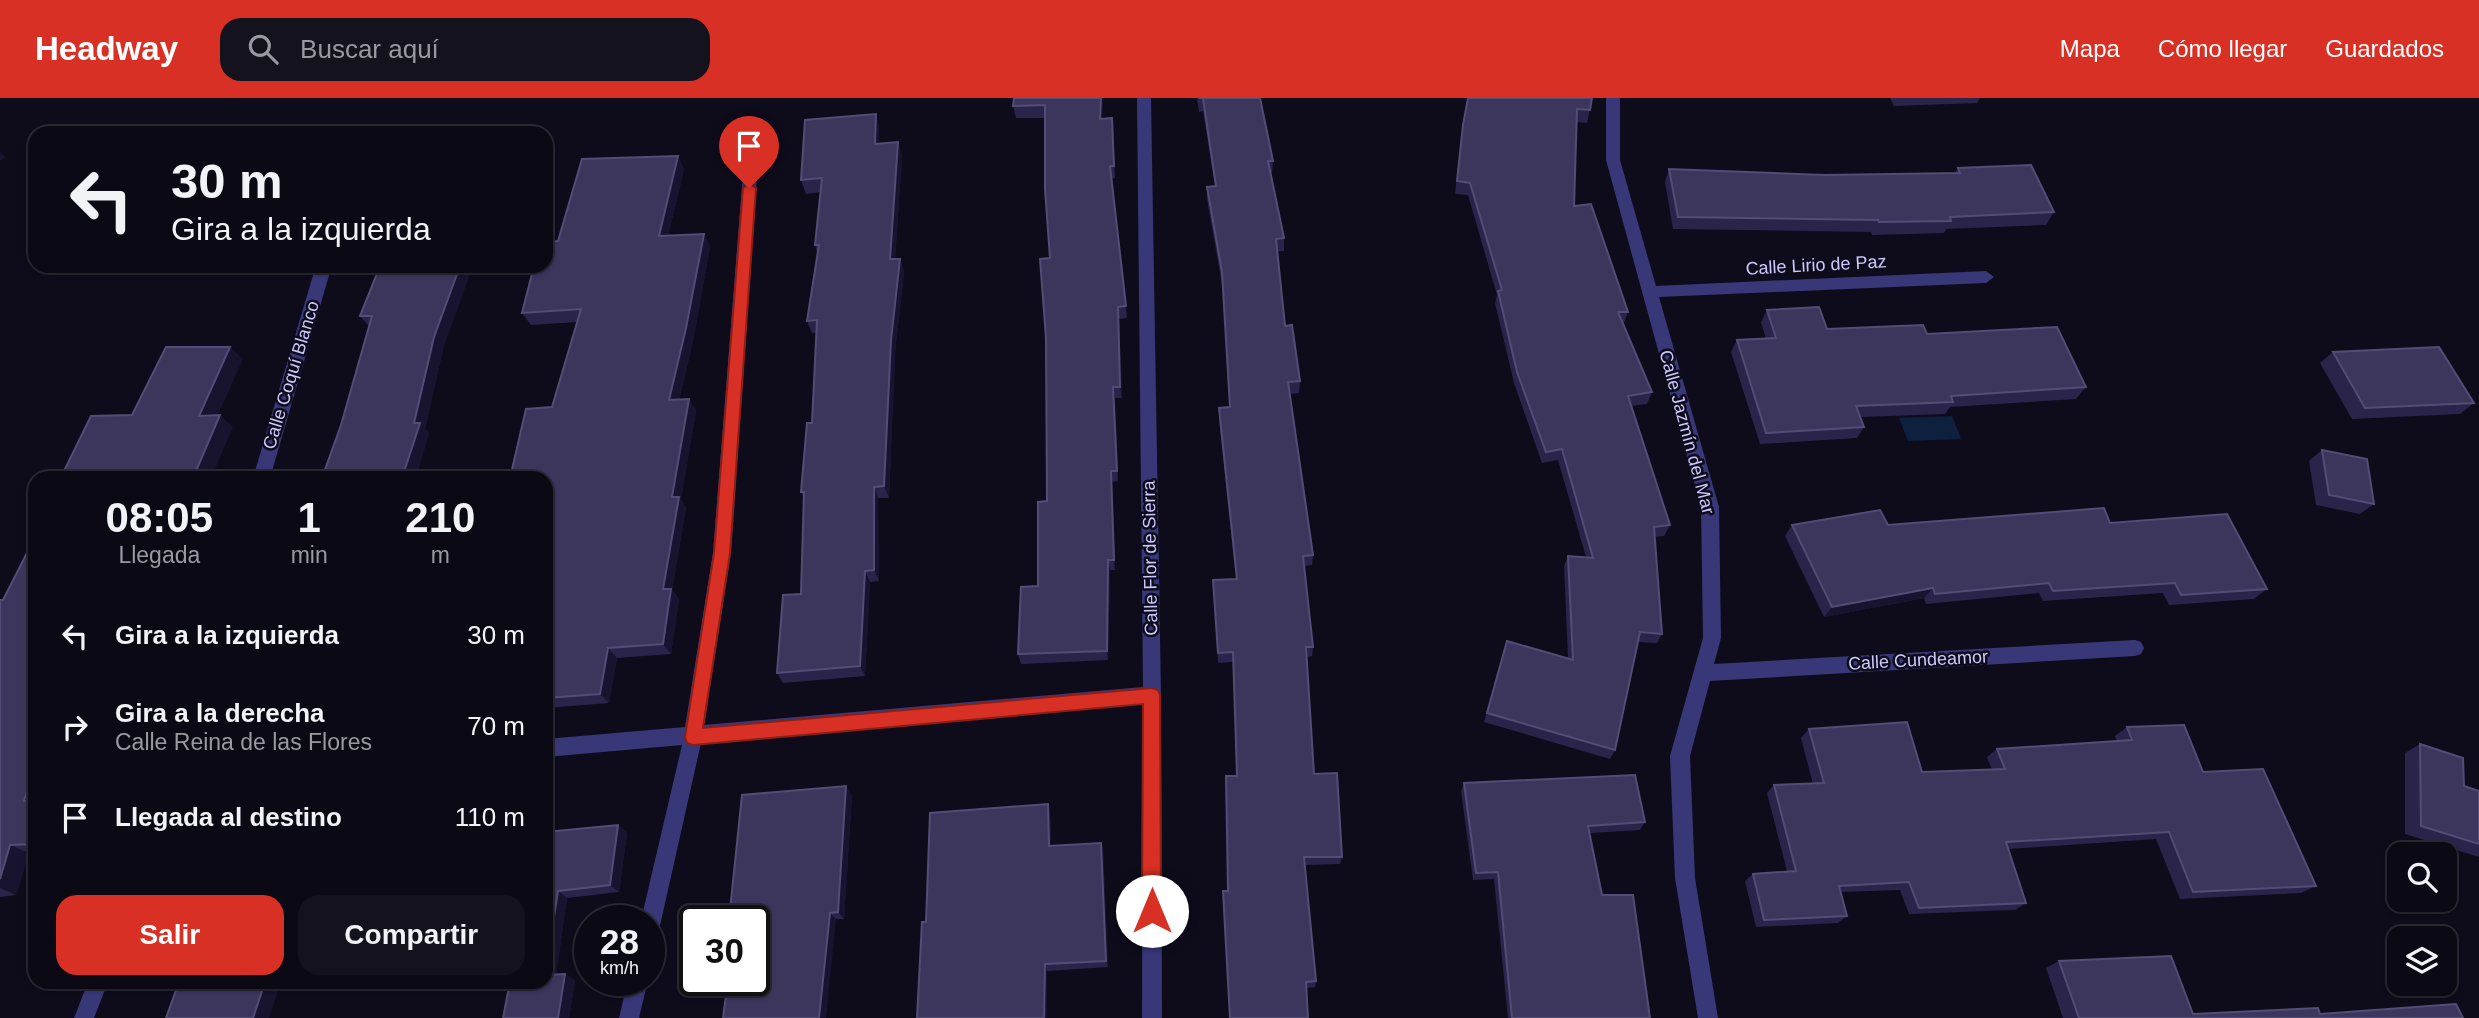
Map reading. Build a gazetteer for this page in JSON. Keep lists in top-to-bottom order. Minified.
{"streets":{"street":["Calle Lirio de Paz","Calle Coquí Blanco","Calle Jazmín del Mar","Calle Flor de Sierra","Calle Cundeamor"]},"crossings":[["Calle Lirio de Paz","Calle Jazmín del Mar"],["Calle Jazmín del Mar","Calle Cundeamor"]],"page":{"header":"Headway","search":"Buscar aquí","nav":["Mapa","Cómo llegar","Guardados"],"turn":["30 m","Gira a la izquierda"],"eta":["08:05","Llegada","1","min","210","m"],"list":[{"name":"Gira a la izquierda","value":"30 m"},{"name":"Gira a la derecha","note":"Calle Reina de las Flores","value":"70 m"},{"name":"Llegada al destino","value":"110 m"}],"buttons":["Salir","Compartir"],"speed":"28 km/h","limit":"30"}}
